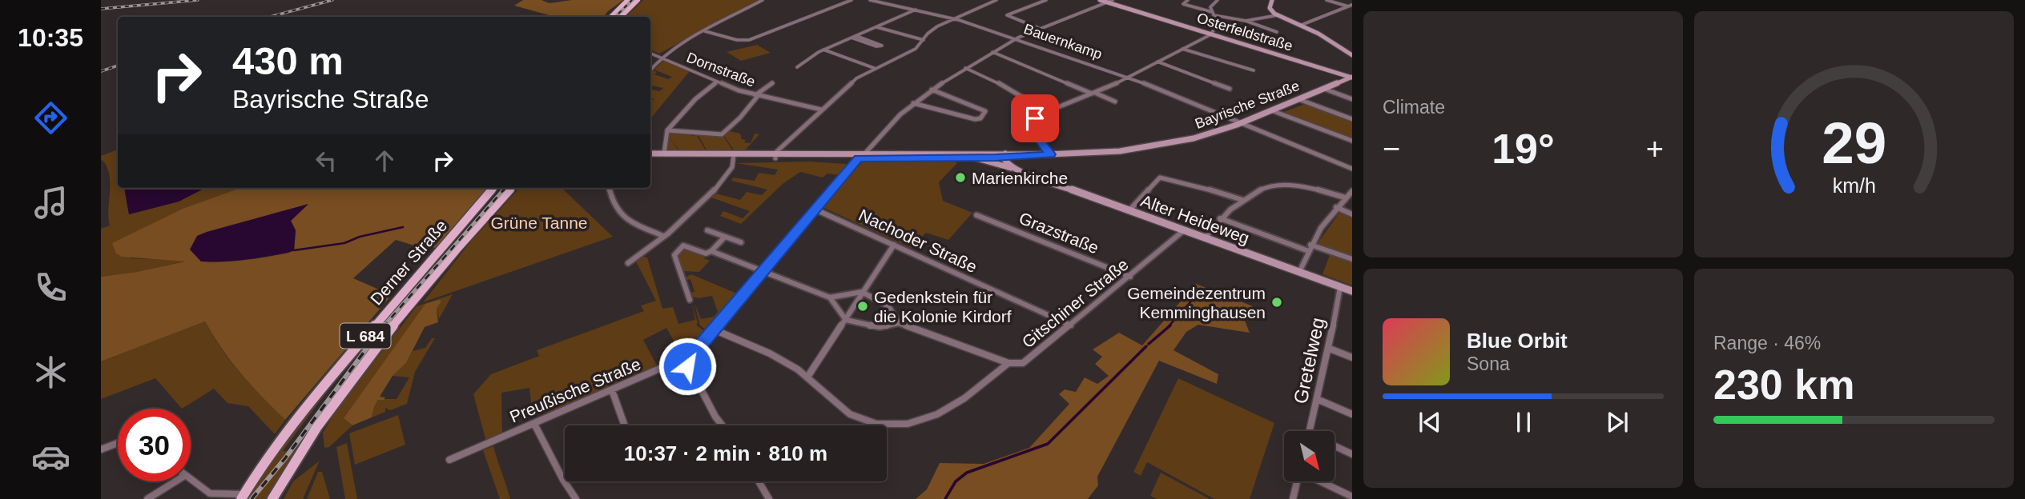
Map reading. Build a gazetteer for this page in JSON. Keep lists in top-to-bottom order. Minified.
{"streets":{"main road":["Derner Straße","L 684"],"street":["Osterfeldstraße","Bauernkamp","Dornstraße","Bayrische Straße","Alter Heideweg","Grazstraße","Nachoder Straße","Gitschiner Straße","Gretelweg","Preußische Straße"]},"crossings":[["Osterfeldstraße","Bayrische Straße"],["Osterfeldstraße","Preußische Straße"],["Bauernkamp","Bayrische Straße"],["Bauernkamp","Preußische Straße"],["Bayrische Straße","Alter Heideweg"],["Bayrische Straße","Preußische Straße"],["Alter Heideweg","Gitschiner Straße"],["Alter Heideweg","Gretelweg"],["Grazstraße","Gitschiner Straße"],["Nachoder Straße","Gitschiner Straße"],["Nachoder Straße","Preußische Straße"],["Gitschiner Straße","Preußische Straße"]],"parks":["Grüne Tanne"],"places":["Marienkirche","Gemeindezentrum Kemminghausen","Gedenkstein für die Kolonie Kirdorf"],"north":"bottom right","page":{"tabs":"10:35","tile":["Climate",["Range · 46%","230 km"]],"turn":["430 m","Bayrische Straße"],"heat":["−","19°","+"],"song":["Blue Orbit","Sona"],"limit":"30","trip":"10:37 · 2 min · 810 m","gauge":["29","km/h"]}}
